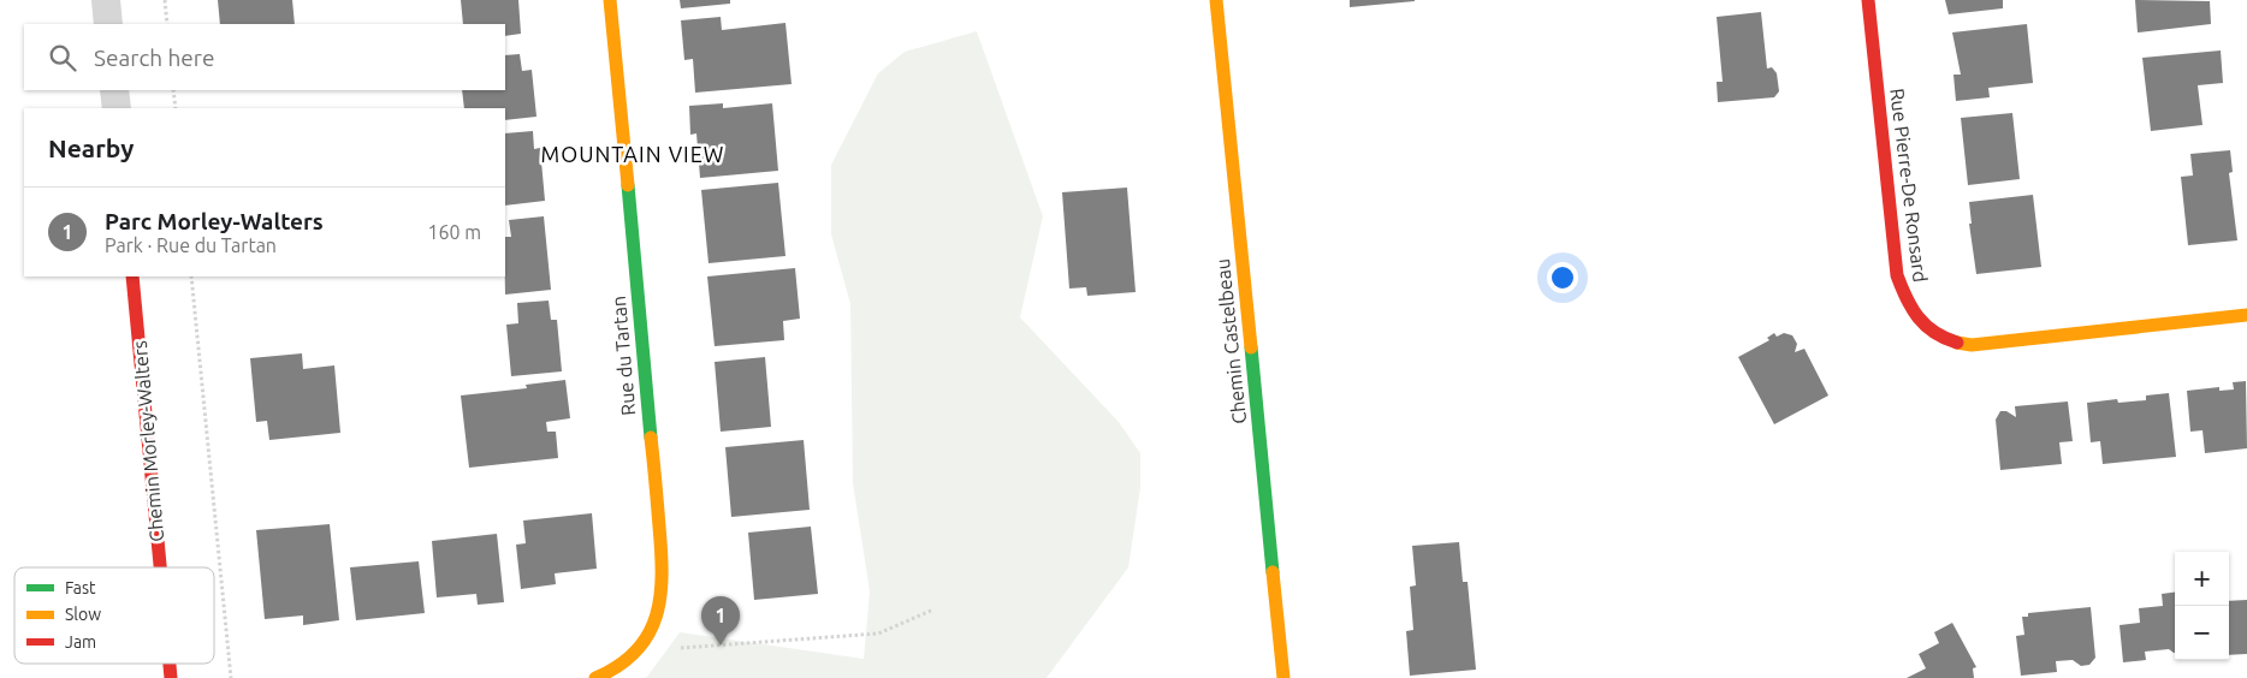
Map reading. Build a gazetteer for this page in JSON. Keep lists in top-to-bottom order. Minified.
{"streets":{"street":["Rue Pierre-De Ronsard","Chemin Castelbeau","Rue du Tartan","Chemin Morley-Walters"]},"districts":["MOUNTAIN VIEW"],"legend":["Fast","Slow","Jam"],"page":{"search":"Search here","heading":"Nearby","list":[{"mark":"1","name":"Parc Morley-Walters","note":"Park · Rue du Tartan","value":"160 m"}],"map_buttons":["+","−"],"pins":"1"}}
